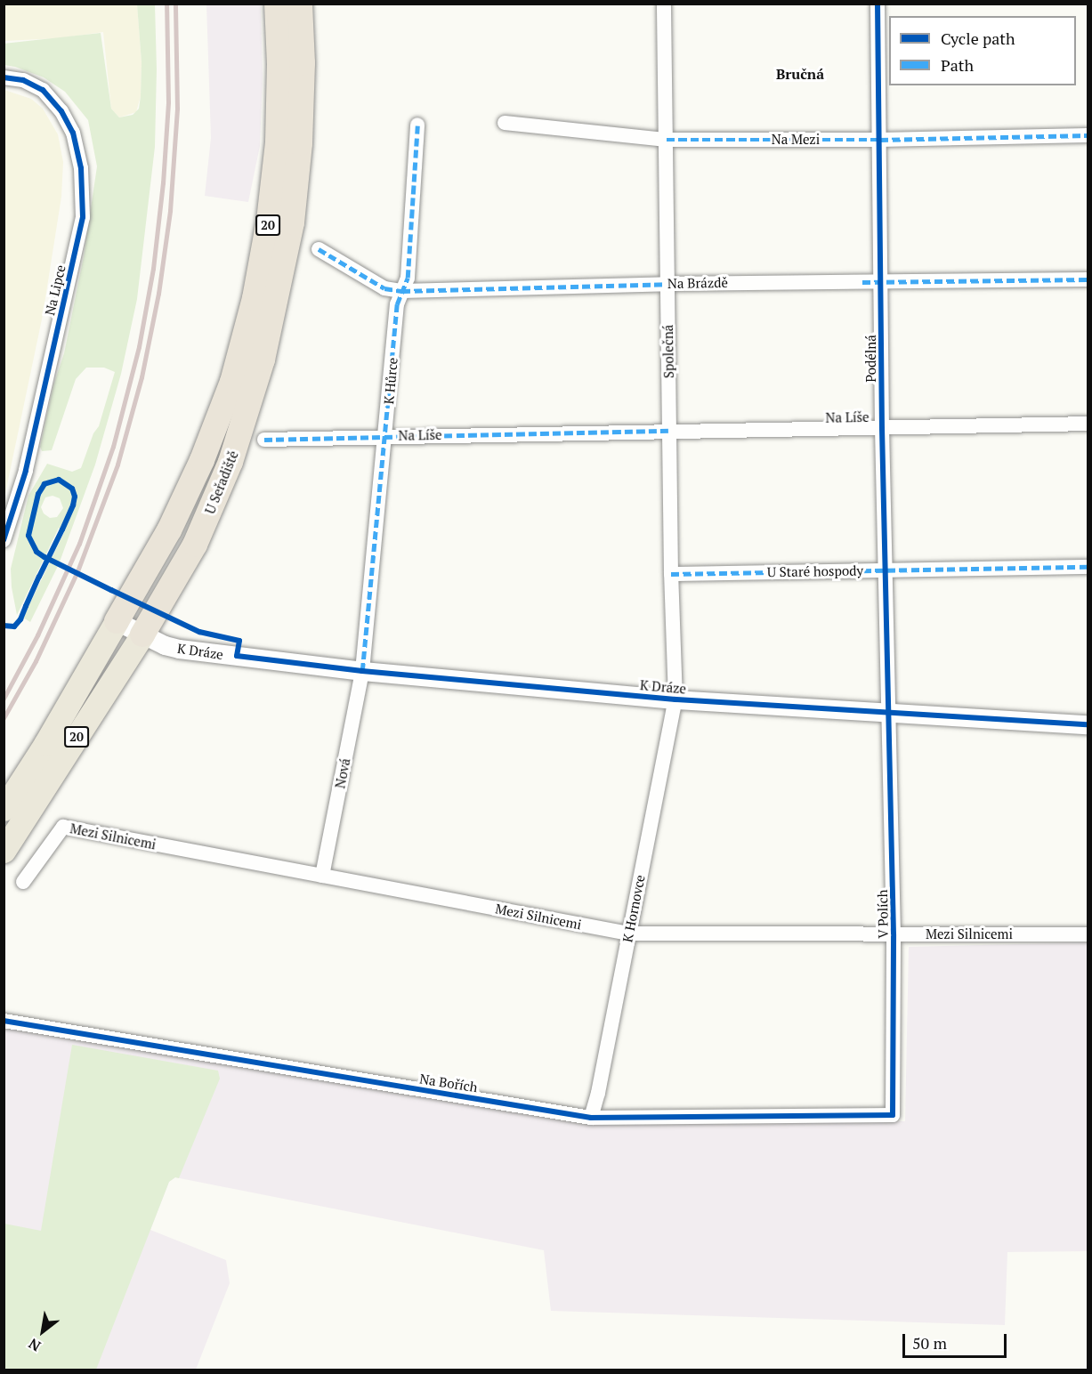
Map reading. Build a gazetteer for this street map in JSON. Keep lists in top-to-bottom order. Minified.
{"streets":{"highway":["20","U Seřadiště"],"street":["Na Mezi","Na Brázdě","Na Lipce","Společná","Podélná","K Hůrce","Na Líše","U Staré hospody","K Dráze","Nová","Mezi Silnicemi","K Hornovce","V Polích","Na Bořích"]},"crossings":[["Na Mezi","Společná"],["Na Mezi","Podélná"],["20","U Seřadiště"],["Na Brázdě","Společná"],["Na Brázdě","Podélná"],["Na Brázdě","K Hůrce"],["Společná","Na Líše"],["Společná","U Staré hospody"],["Společná","K Dráze"],["Společná","K Hornovce"],["Podélná","Na Líše"],["Podélná","U Staré hospody"],["Podélná","K Dráze"],["Podélná","V Polích"],["K Hůrce","Na Líše"],["K Hůrce","K Dráze"],["K Hůrce","Nová"],["U Seřadiště","K Dráze"],["K Dráze","Nová"],["K Dráze","K Hornovce"],["K Dráze","V Polích"],["Nová","Mezi Silnicemi"],["Mezi Silnicemi","K Hornovce"],["Mezi Silnicemi","V Polích"],["K Hornovce","Na Bořích"],["V Polích","Na Bořích"]],"districts":["Bručná"],"legend":["Cycle path","Path"],"scale_bar":"50 m","north":"bottom left"}
